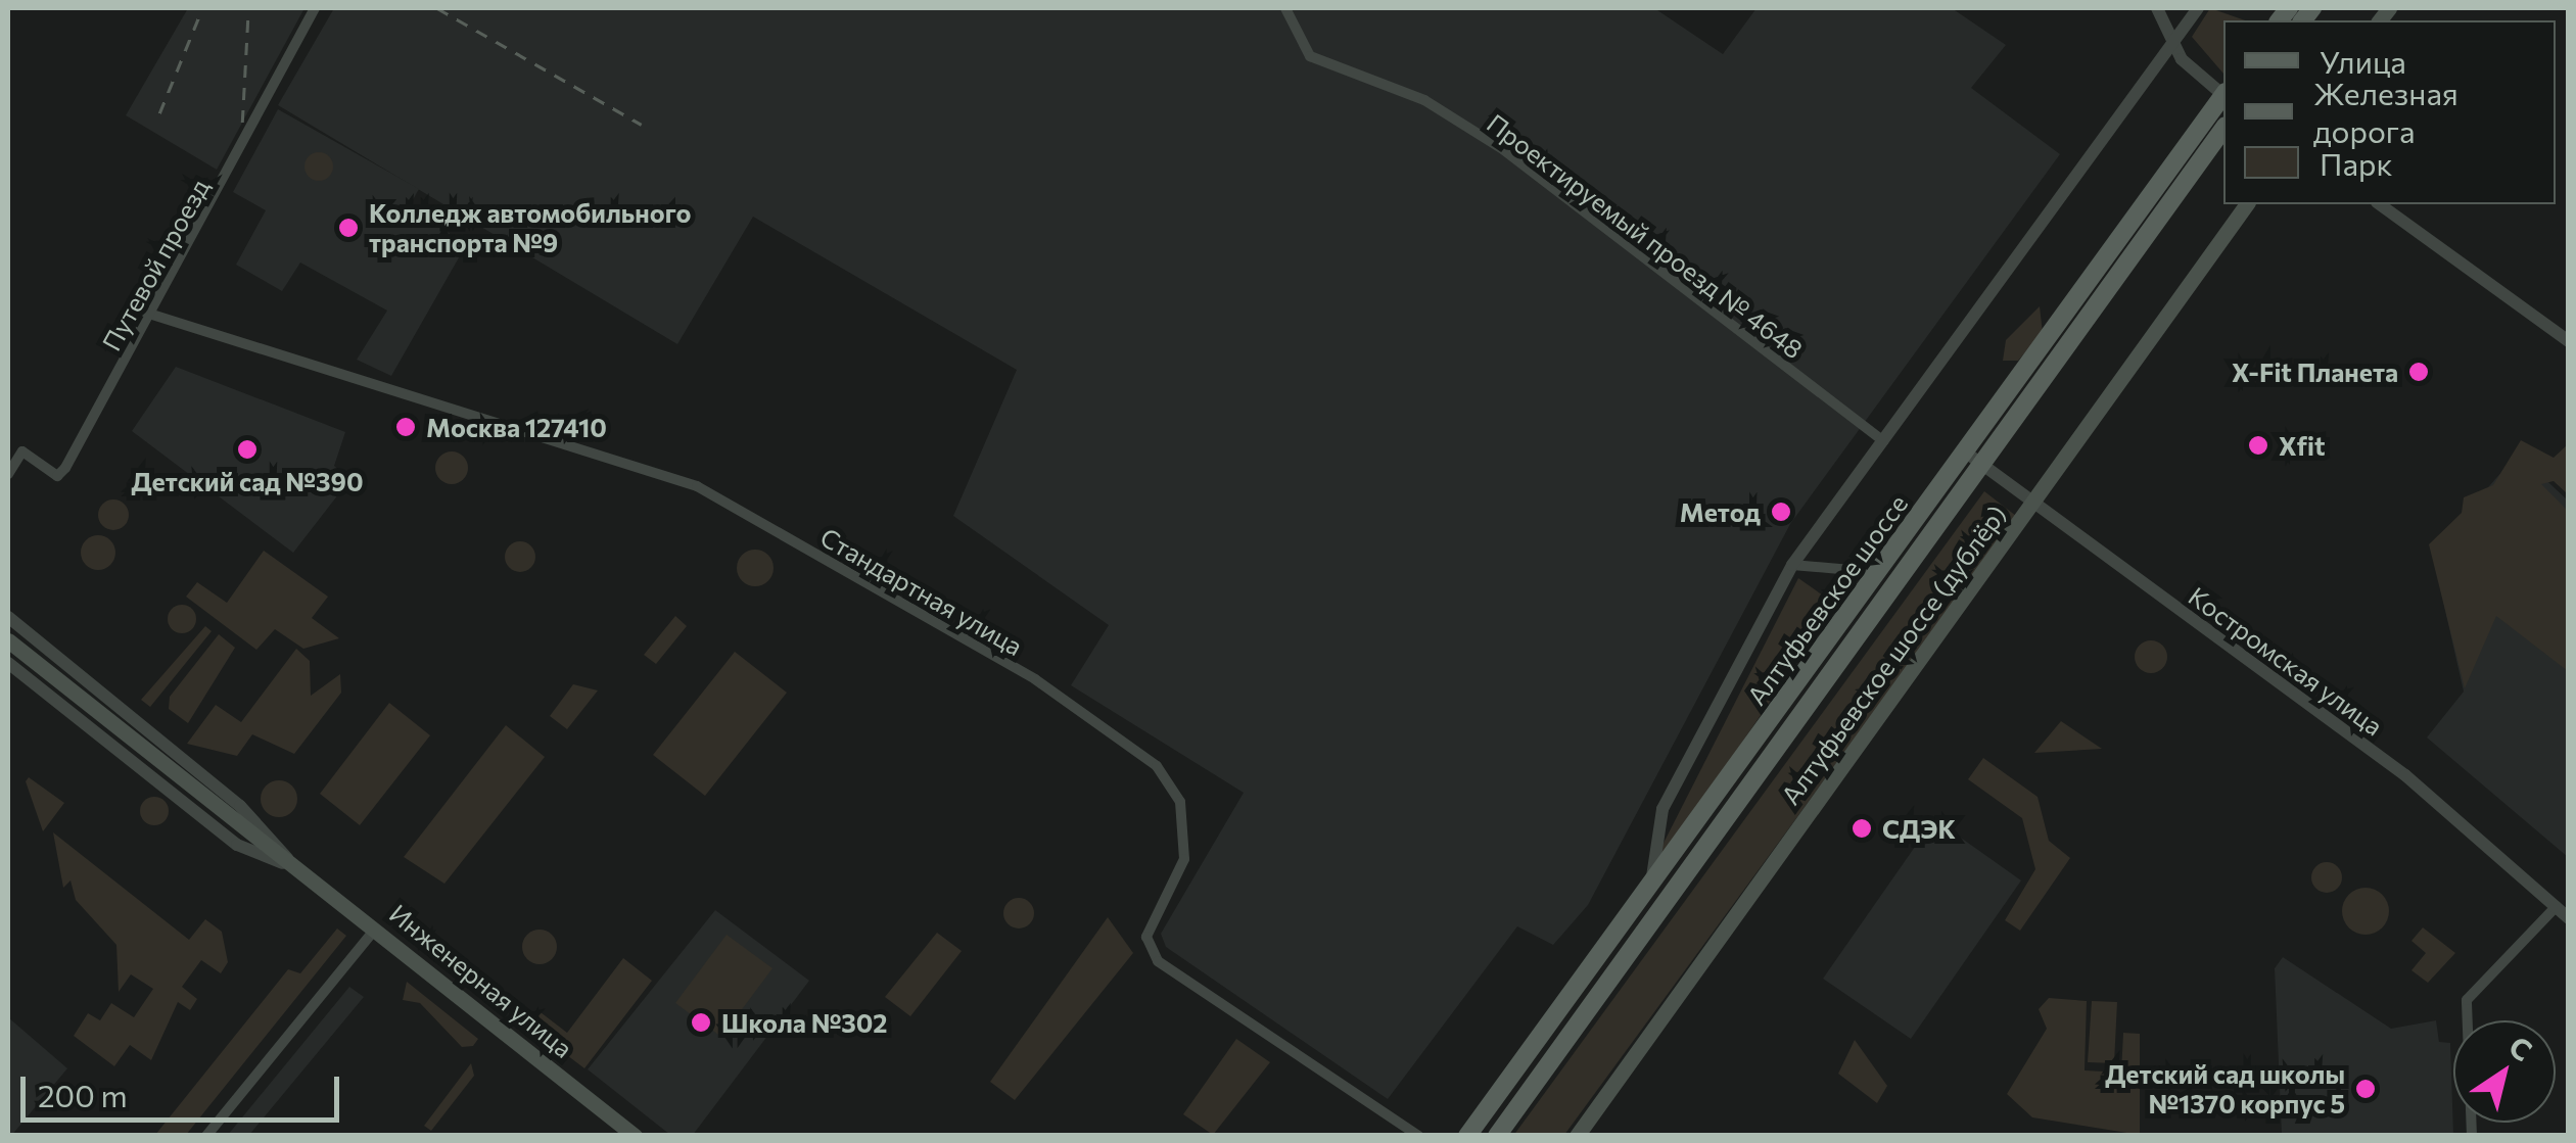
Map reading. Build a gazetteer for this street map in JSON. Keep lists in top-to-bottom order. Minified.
{"streets":{"main road":["Алтуфьевское шоссе","Алтуфьевское шоссе (дублёр)","Инженерная улица"],"street":["Проектируемый проезд № 4648","Путевой проезд","Стандартная улица","Костромская улица"]},"crossings":[["Путевой проезд","Стандартная улица"],["Алтуфьевское шоссе","Костромская улица"],["Алтуфьевское шоссе (дублёр)","Костромская улица"]],"places":["Колледж автомобильного транспорта №9","X-Fit Планета","Москва 127410","Xfit","Детский сад №390","Метод","СДЭК","Школа №302","Детский сад школы №1370 корпус 5"],"legend":["Улица","Железная дорога","Парк"],"scale_bar":"200 m","north":"top right"}
